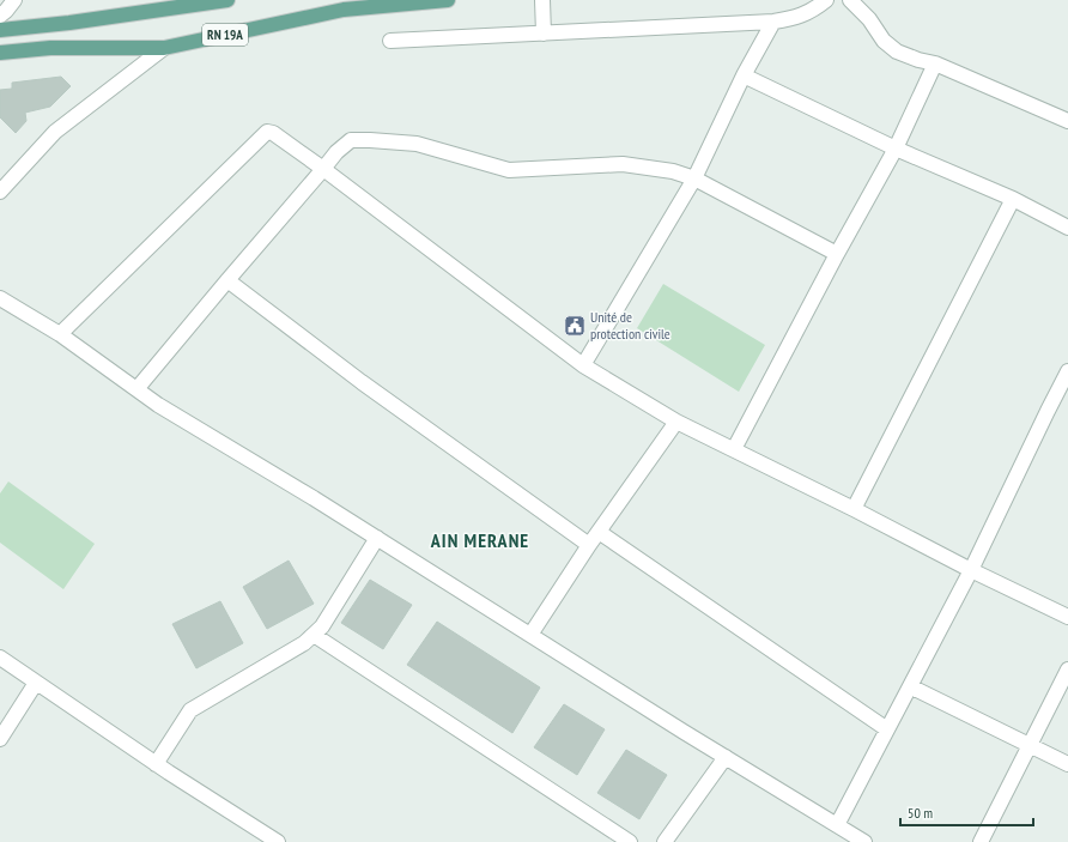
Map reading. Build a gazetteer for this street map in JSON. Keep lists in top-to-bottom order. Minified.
{"streets":{"main road":["RN 19A"]},"districts":["AIN MERANE"],"places":{"public building":["Unité de protection civile"]},"scale_bar":"50 m"}
